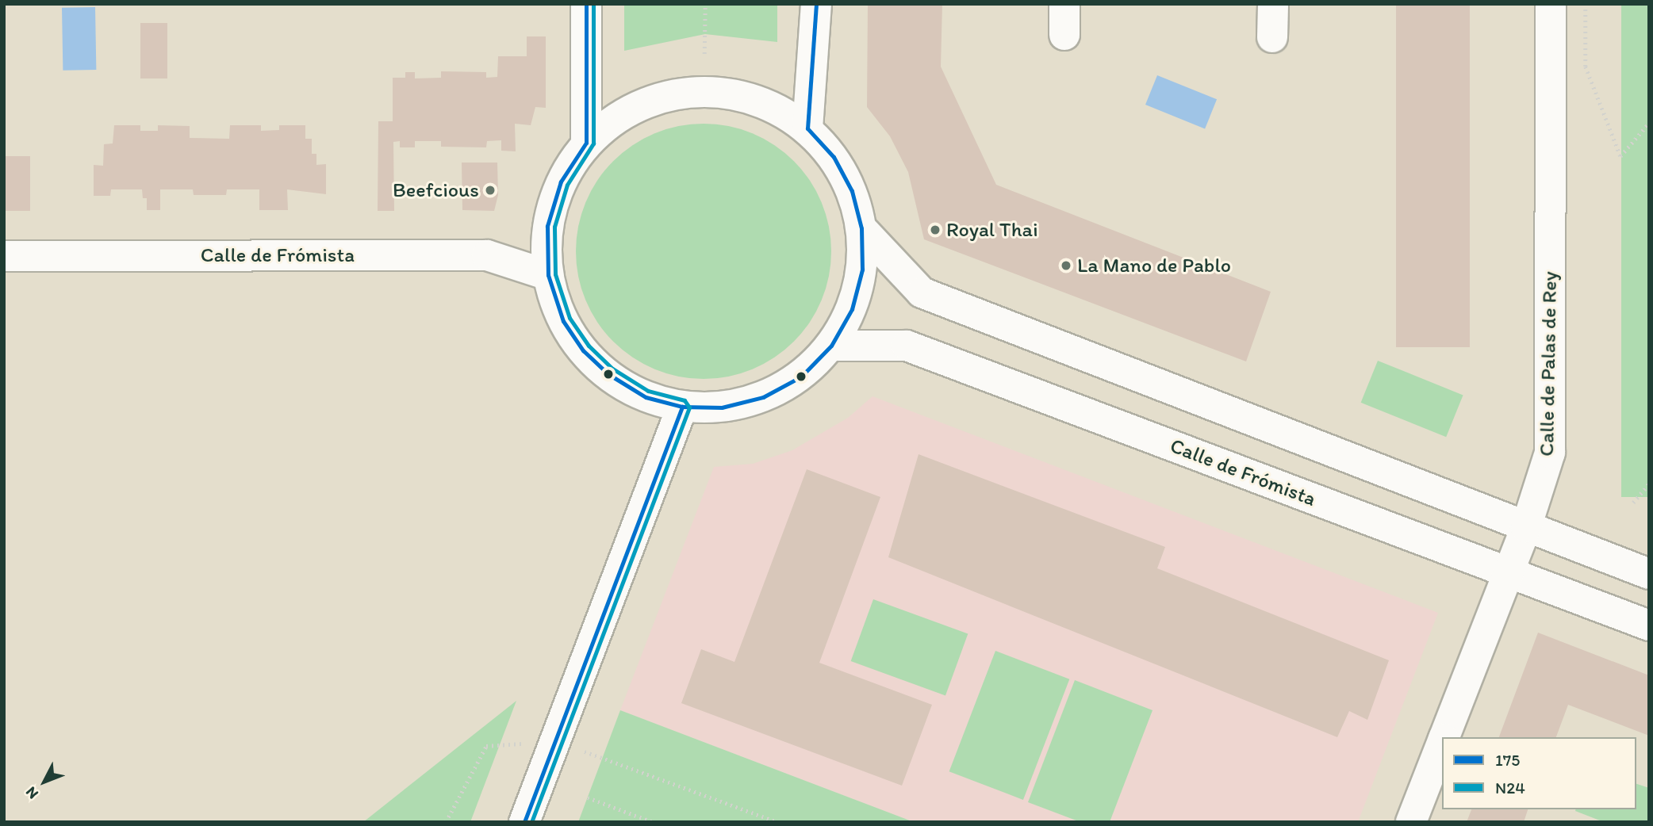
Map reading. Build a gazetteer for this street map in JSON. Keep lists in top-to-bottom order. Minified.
{"streets":{"street":["Calle de Frómista","Calle de Palas de Rey"]},"crossings":[["Calle de Frómista","Calle de Palas de Rey"]],"places":["Beefcious","Royal Thai","La Mano de Pablo"],"lines":["transit line 175","transit line N24"],"legend":["175","N24"],"north":"bottom left"}
